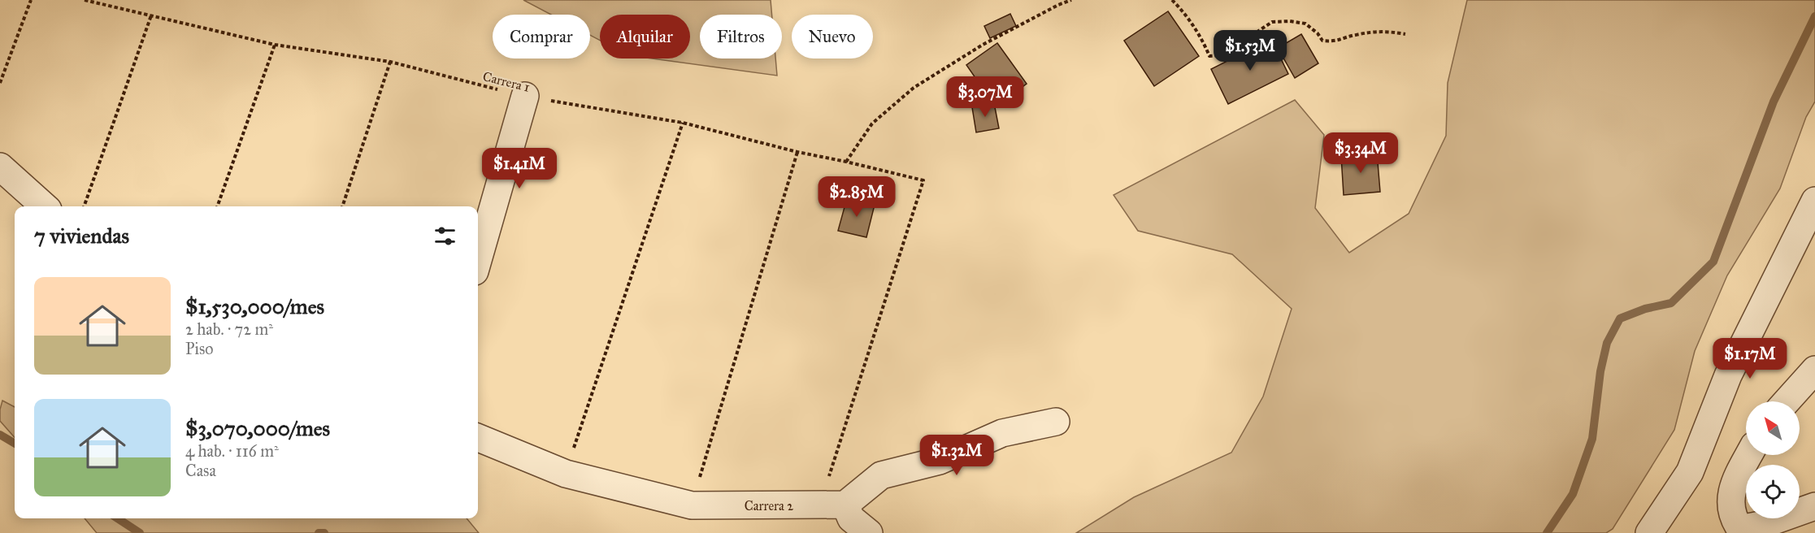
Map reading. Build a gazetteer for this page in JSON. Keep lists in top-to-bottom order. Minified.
{"streets":{"street":["Carrera 2"],"path":["Carrera 1"]},"crossings":[["Carrera 1","Carrera 2"]],"north":"top left","page":{"chip":["Comprar","Alquilar","Filtros","Nuevo"],"price":["$1.53M","$3.07M","$3.34M","$1.41M","$2.85M","$1.17M","$1.32M"],"heading":"7 viviendas","list":[{"name":"$1,530,000/mes","note":"2 hab. · 72 m² · Piso"},{"name":"$3,070,000/mes","note":"4 hab. · 116 m² · Casa"}]}}
